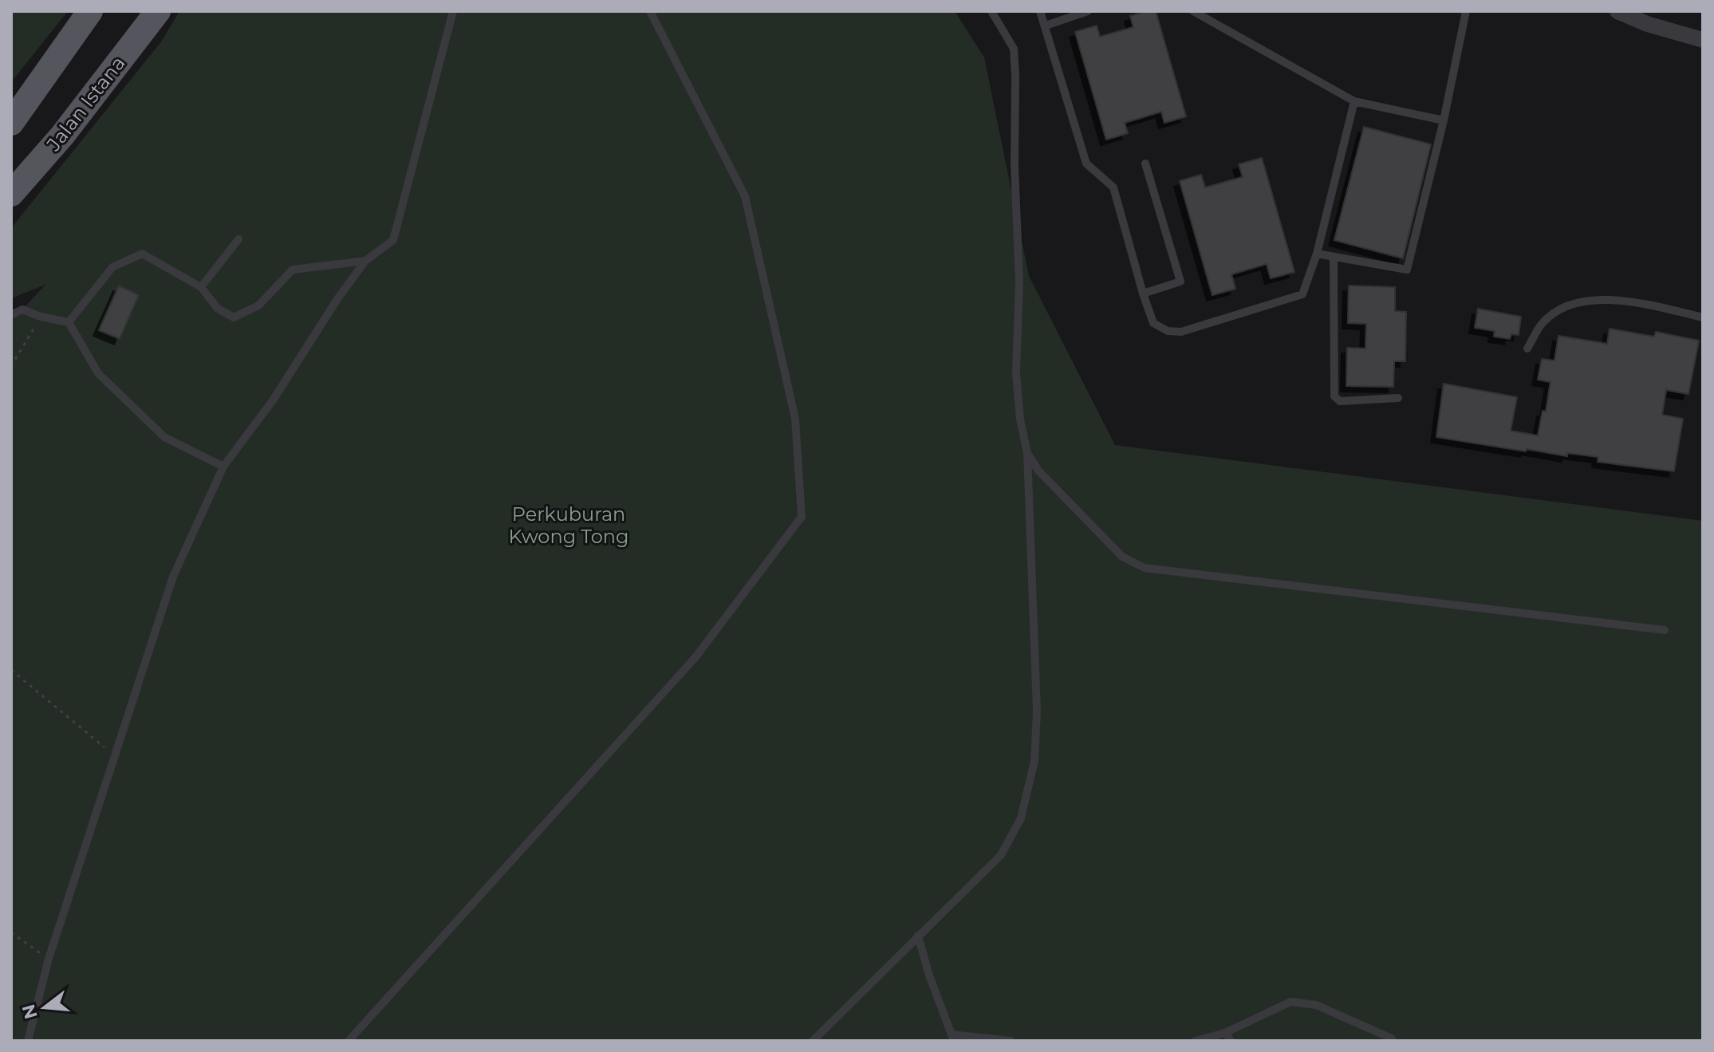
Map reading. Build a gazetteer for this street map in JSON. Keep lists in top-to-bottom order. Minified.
{"streets":{"main road":["Jalan Istana"]},"parks":["Perkuburan Kwong Tong"],"north":"left"}
